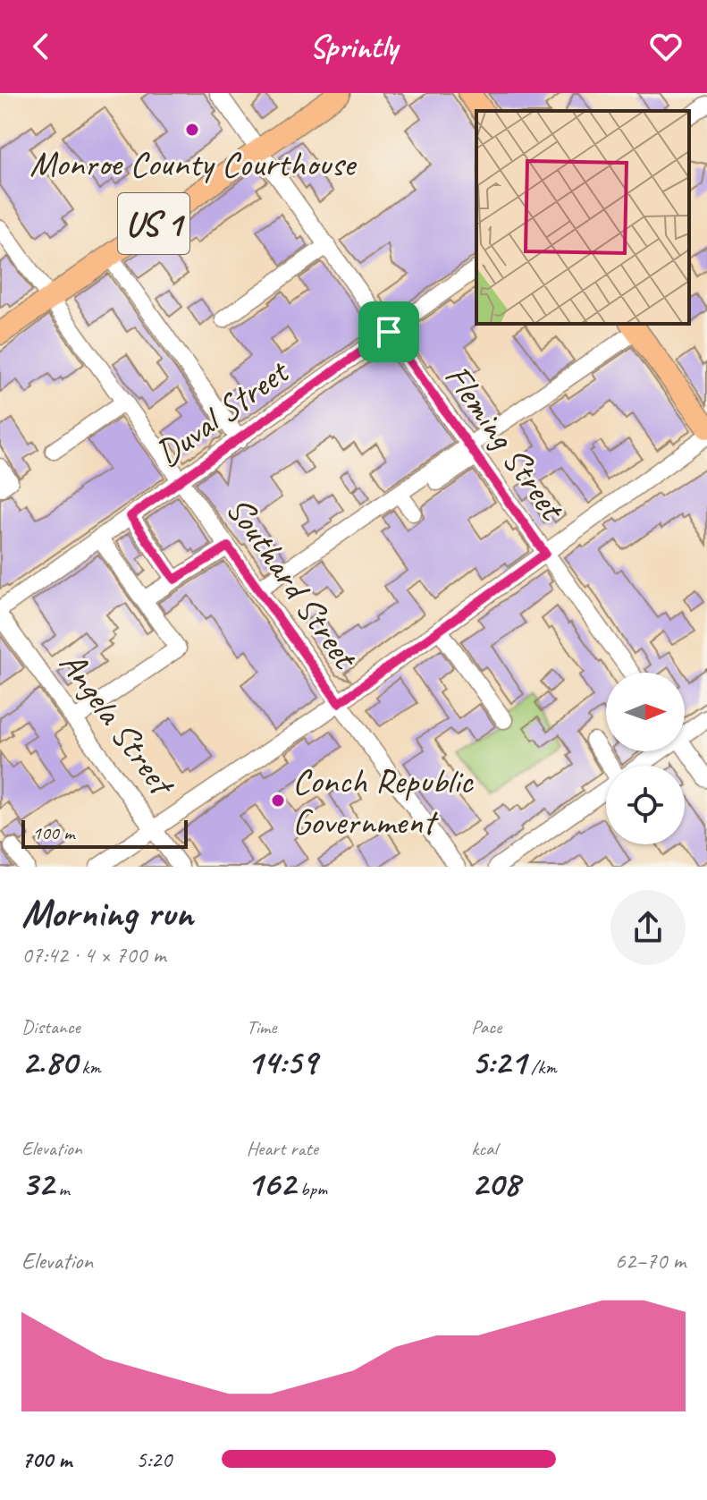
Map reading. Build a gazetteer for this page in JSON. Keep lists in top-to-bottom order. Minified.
{"streets":{"main road":["US 1"],"street":["Duval Street","Fleming Street","Southard Street","Angela Street"]},"crossings":[["US 1","Fleming Street"],["US 1","Southard Street"],["Duval Street","Fleming Street"],["Duval Street","Southard Street"]],"places":["Monroe County Courthouse","Conch Republic Government"],"scale_bar":"100 m","north":"right","page":{"header":"Sprintly","scale":"100 m","heading":["Morning run","07:42 · 4 × 700 m"],"stats":[["Distance","2.80 km"],["Time","14:59"],["Pace","5:21 /km"],["Elevation","32 m"],["Heart rate","162 bpm"],["kcal","208"]],"chart":["Elevation","62–70 m"],"list":[{"name":"700 m","note":"5:20"}]}}
